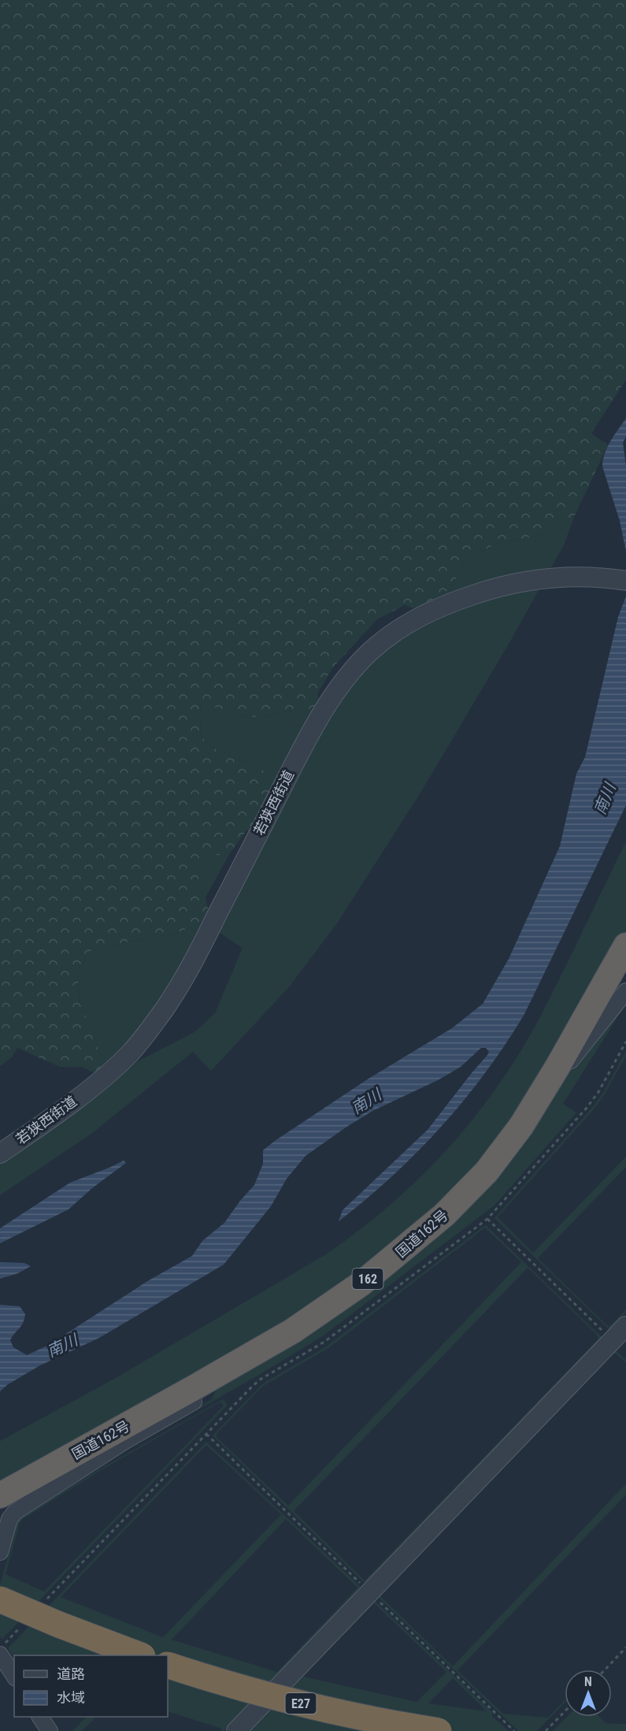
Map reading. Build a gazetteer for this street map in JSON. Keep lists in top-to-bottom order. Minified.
{"streets":{"highway":["国道162号","162","E27"],"street":["若狭西街道"]},"water":["南川"],"legend":["道路","水域"],"north":"top"}
